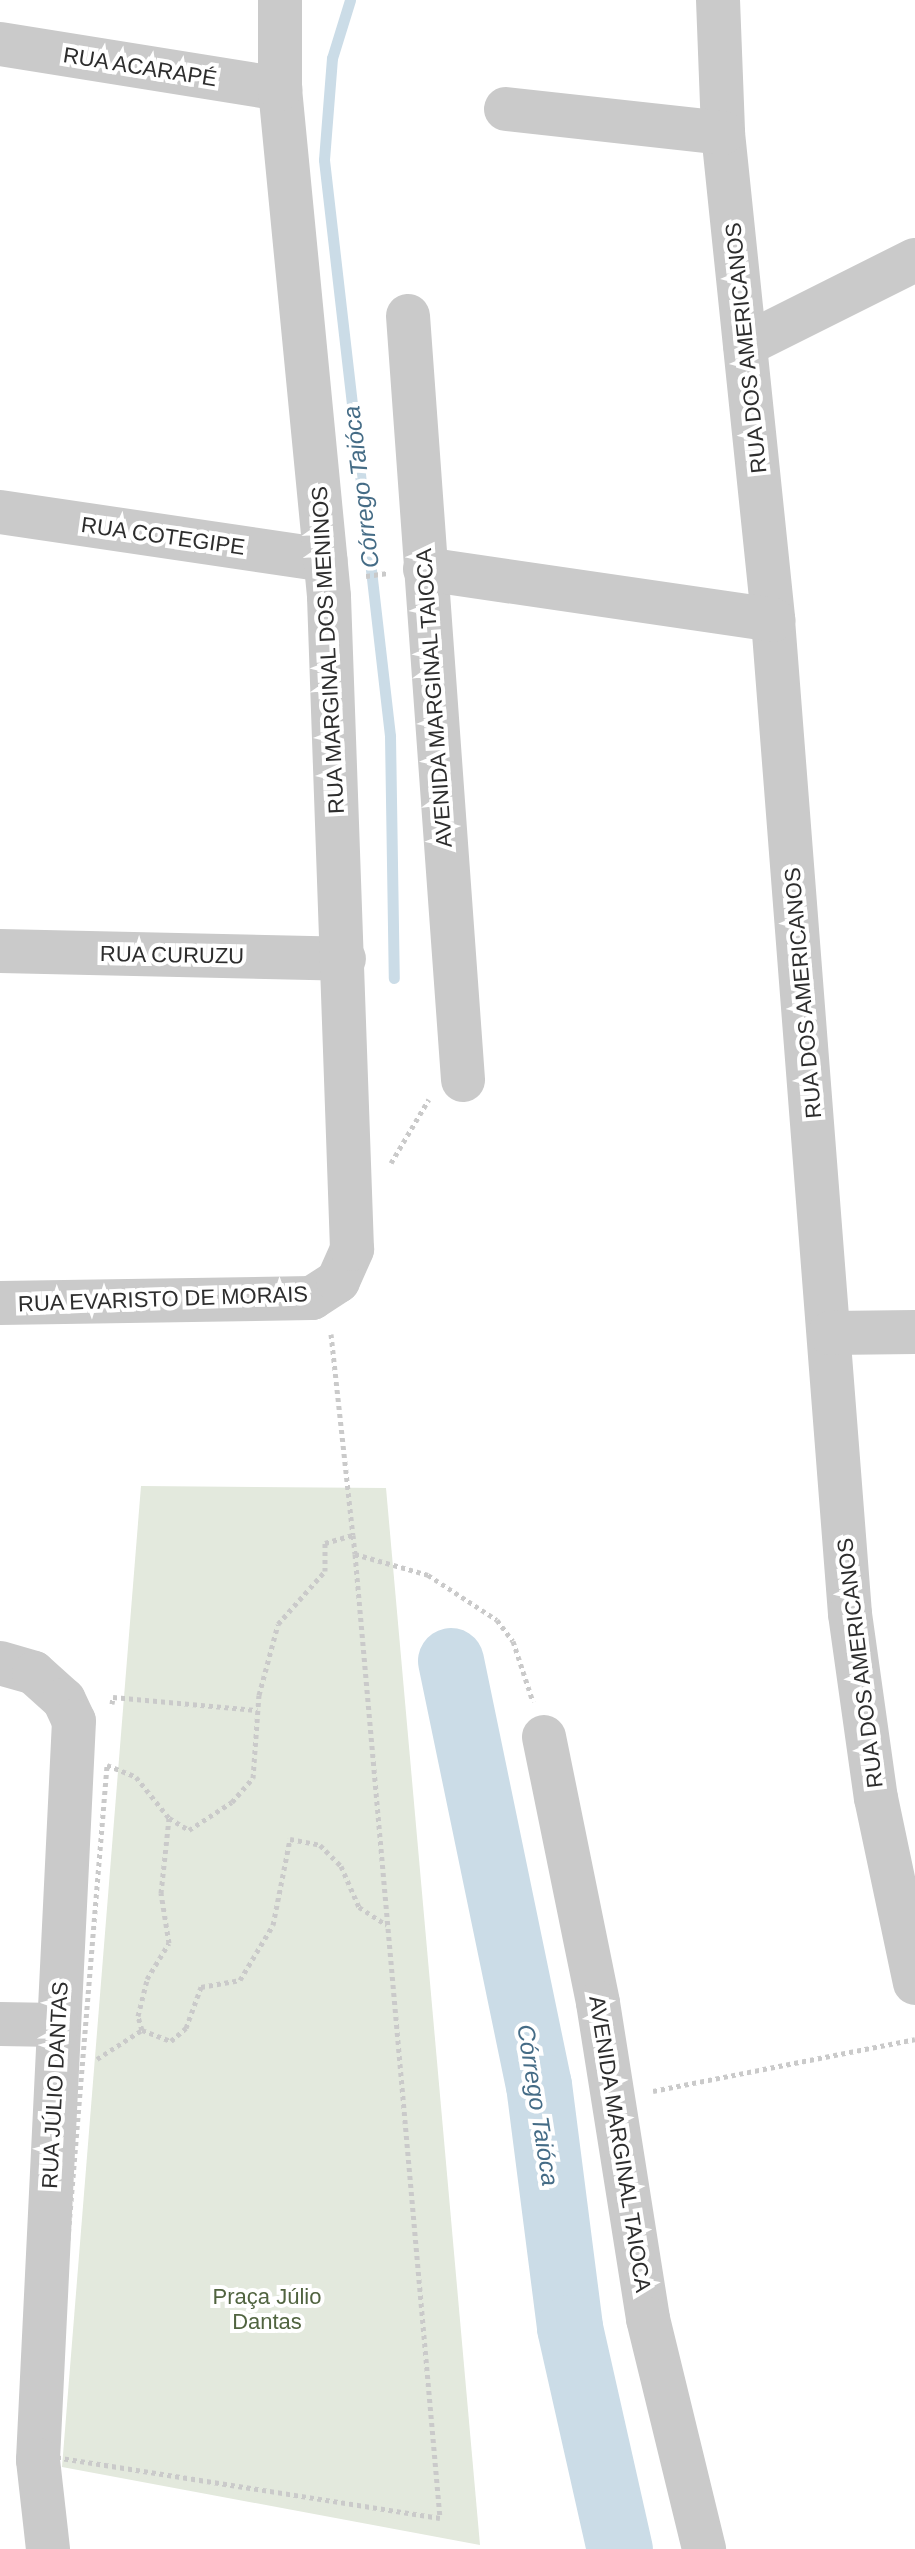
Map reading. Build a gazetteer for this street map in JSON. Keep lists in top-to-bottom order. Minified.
{"streets":{"street":["RUA ACARAPÉ","RUA DOS AMERICANOS","RUA COTEGIPE","RUA MARGINAL DOS MENINOS","AVENIDA MARGINAL TAIOCA","RUA CURUZU","RUA EVARISTO DE MORAIS","RUA JÚLIO DANTAS"]},"crossings":[["RUA ACARAPÉ","RUA MARGINAL DOS MENINOS"],["RUA COTEGIPE","RUA MARGINAL DOS MENINOS"],["RUA MARGINAL DOS MENINOS","RUA CURUZU"],["RUA MARGINAL DOS MENINOS","RUA EVARISTO DE MORAIS"]],"water":["Córrego Taióca"],"parks":["Praça Júlio Dantas"]}
